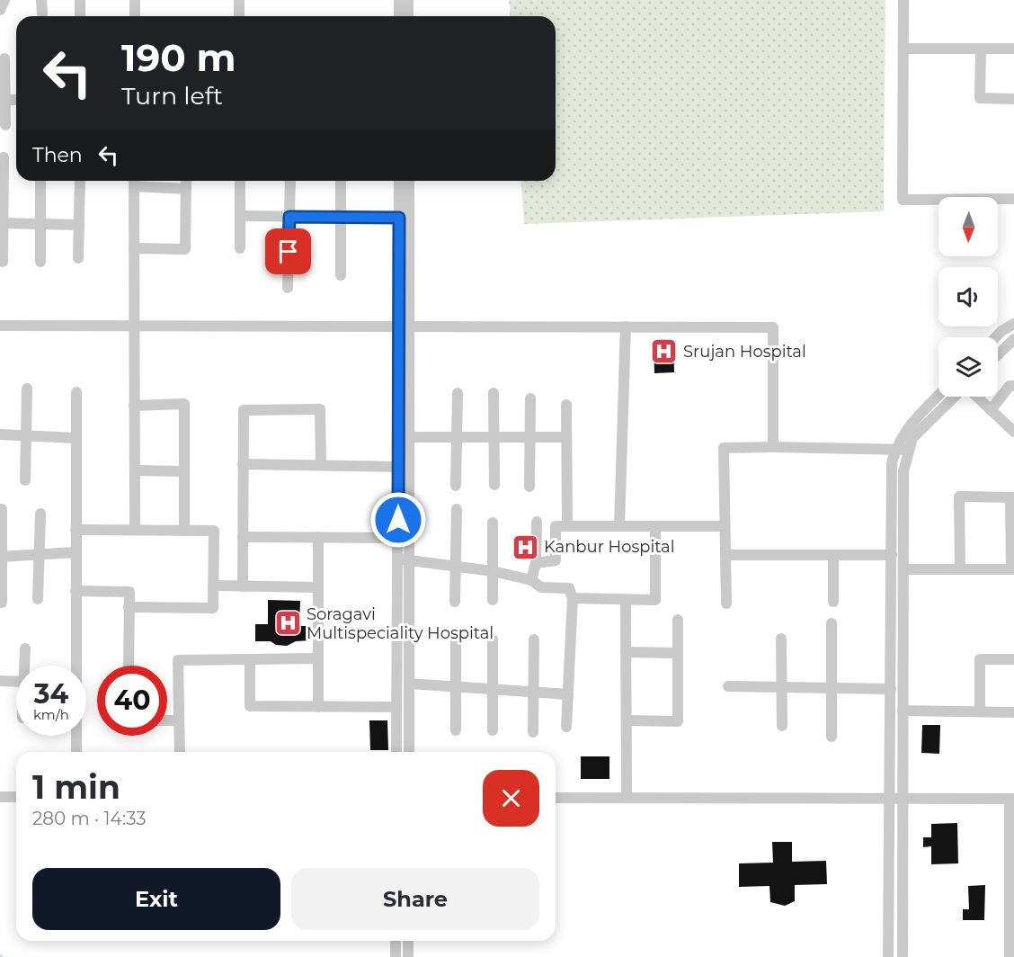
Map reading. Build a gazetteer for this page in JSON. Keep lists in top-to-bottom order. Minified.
{"places":{"hospital":["Srujan Hospital","Kanbur Hospital","Soragavi Multispeciality Hospital"]},"north":"bottom","page":{"turn":["190 m","Turn left"],"then":"Then","speed":"34 km/h","limit":"40","heading":["1 min","280 m · 14:33"],"buttons":["Exit","Share"]}}
